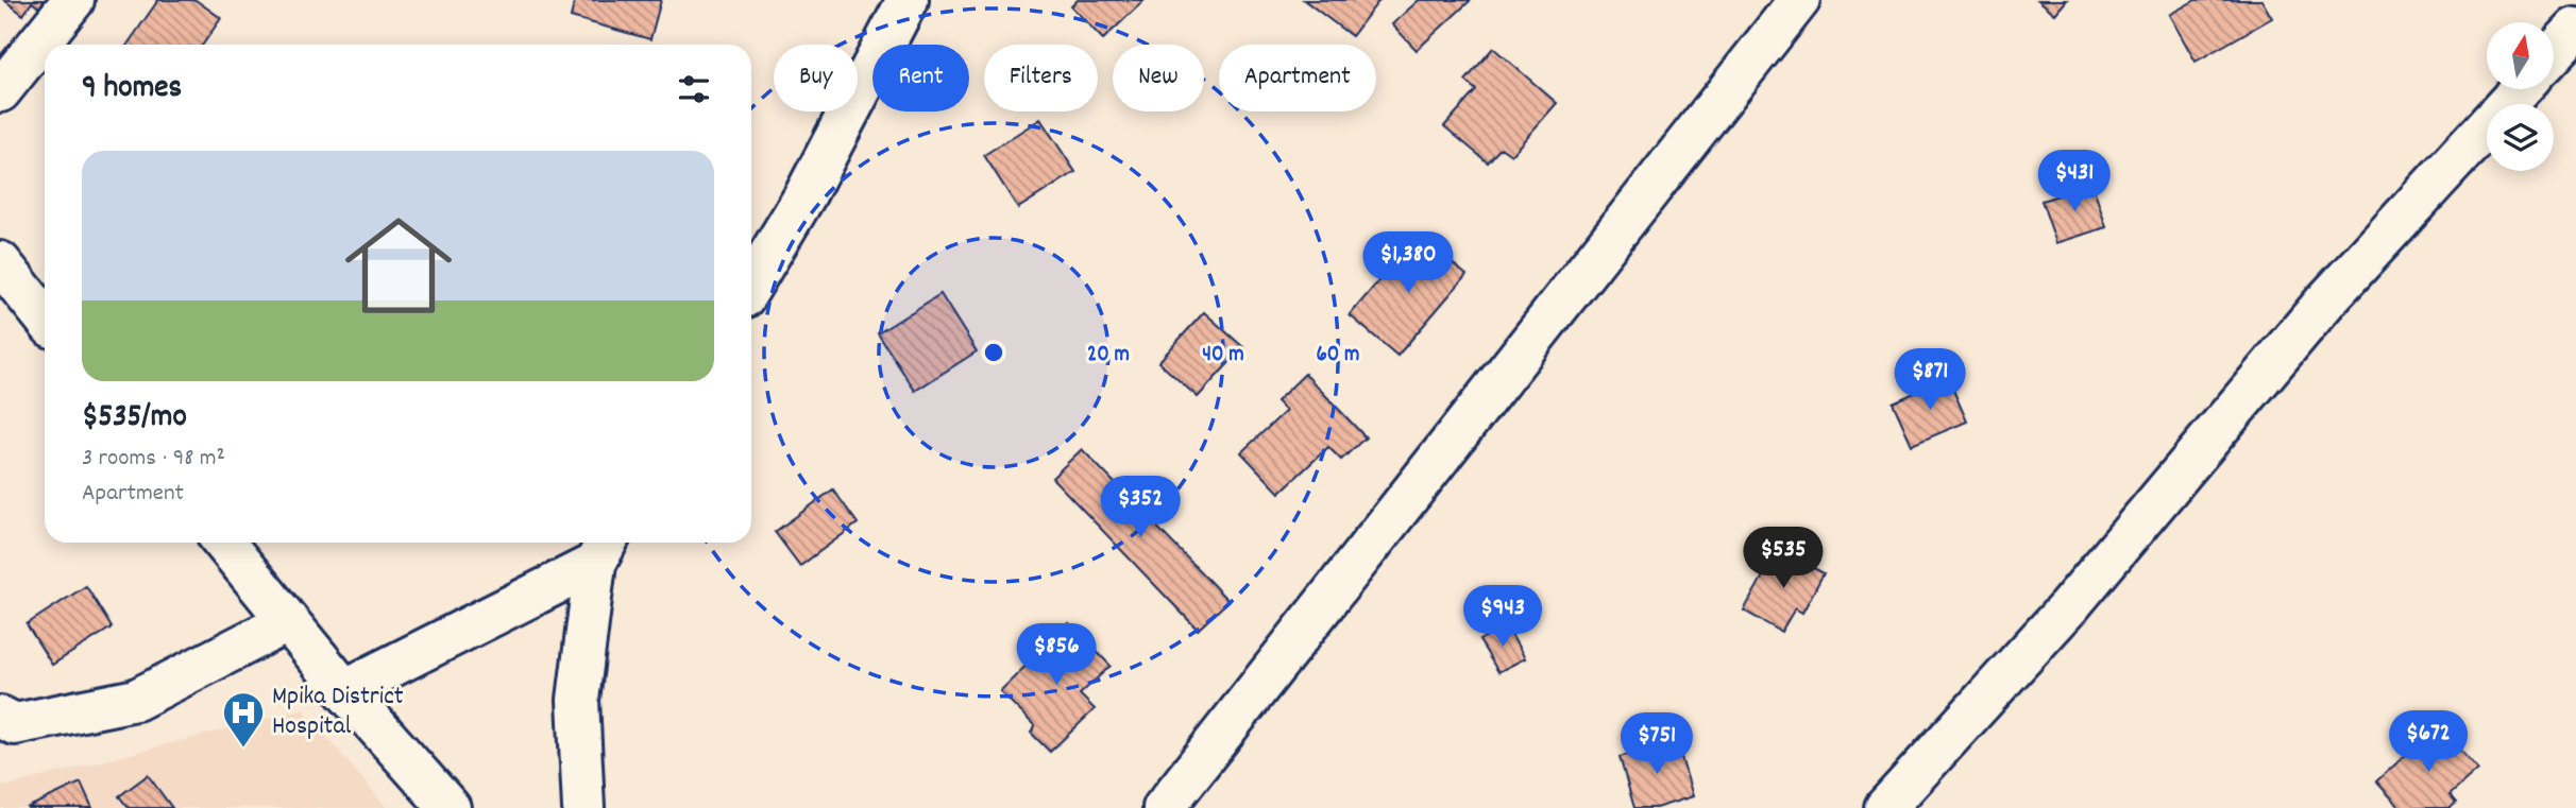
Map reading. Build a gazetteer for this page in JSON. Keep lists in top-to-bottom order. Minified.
{"places":{"hospital":["Mpika District Hospital"]},"north":"top","page":{"chip":["Buy","Rent","Filters","New","Apartment"],"heading":"9 homes","list":[{"name":"$535/mo","note":"3 rooms · 98 m² · Apartment"}],"price":["$431","$1,380","$871","$352","$535","$943","$856","$672","$751"]},"rings":["20 m","40 m","60 m"]}
